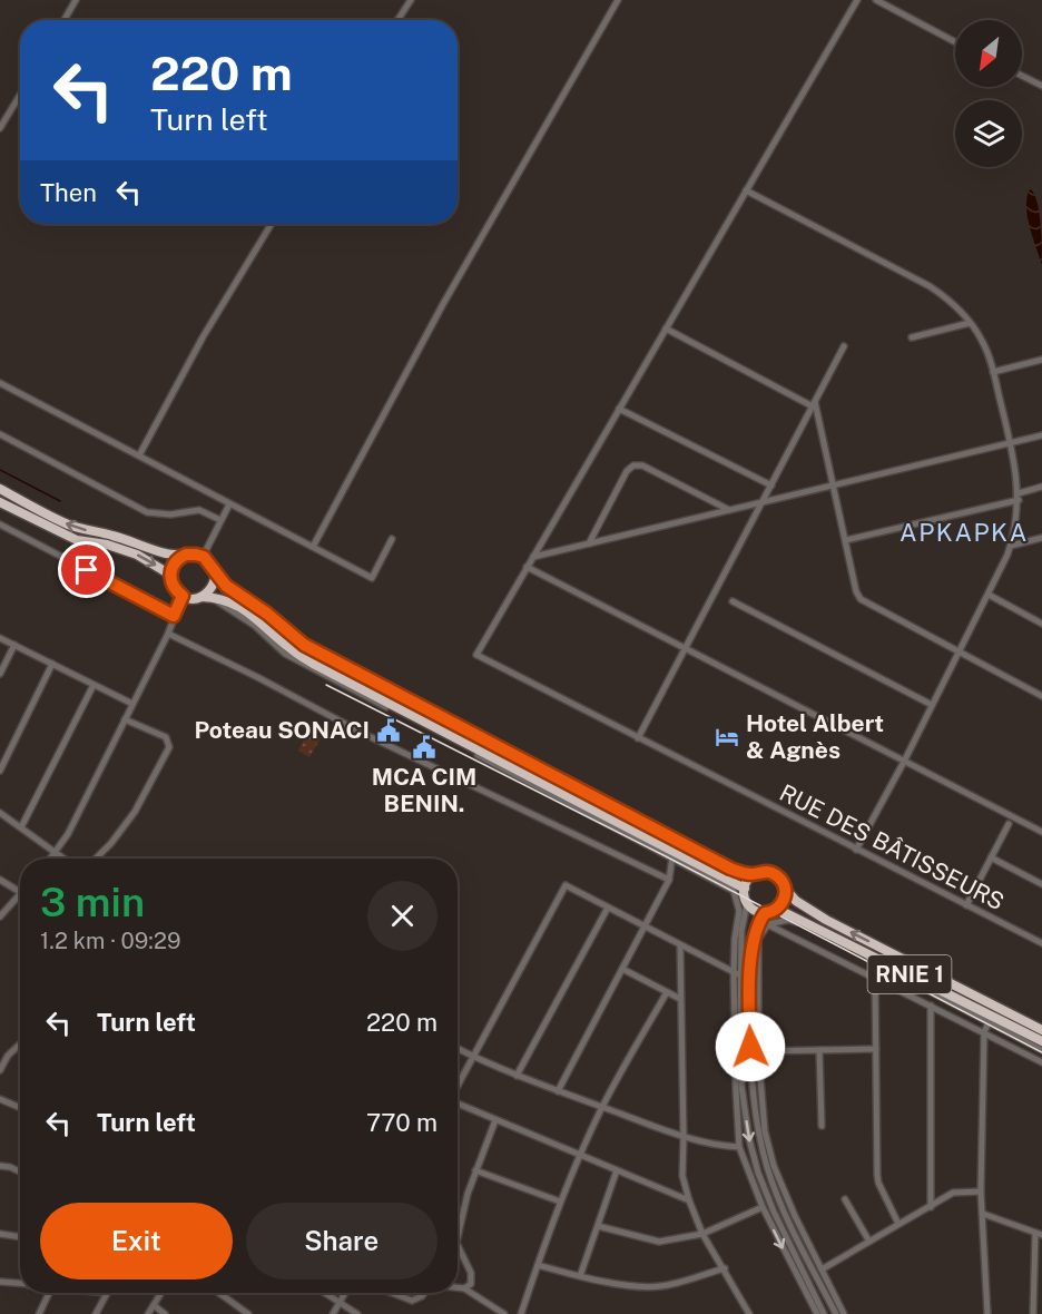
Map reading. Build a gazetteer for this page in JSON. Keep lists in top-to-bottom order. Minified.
{"streets":{"highway":["RNIE 1"],"street":["RUE DES BÂTISSEURS"]},"districts":["APKAPKA"],"places":{"public building":["Poteau SONACI","MCA CIM BENIN."],"hotel":["Hotel Albert & Agnès"]},"north":"bottom left","page":{"turn":["220 m","Turn left"],"then":"Then","heading":["3 min","1.2 km · 09:29"],"list":[{"name":"Turn left","value":"220 m"},{"name":"Turn left","value":"770 m"}],"buttons":["Exit","Share"]}}
